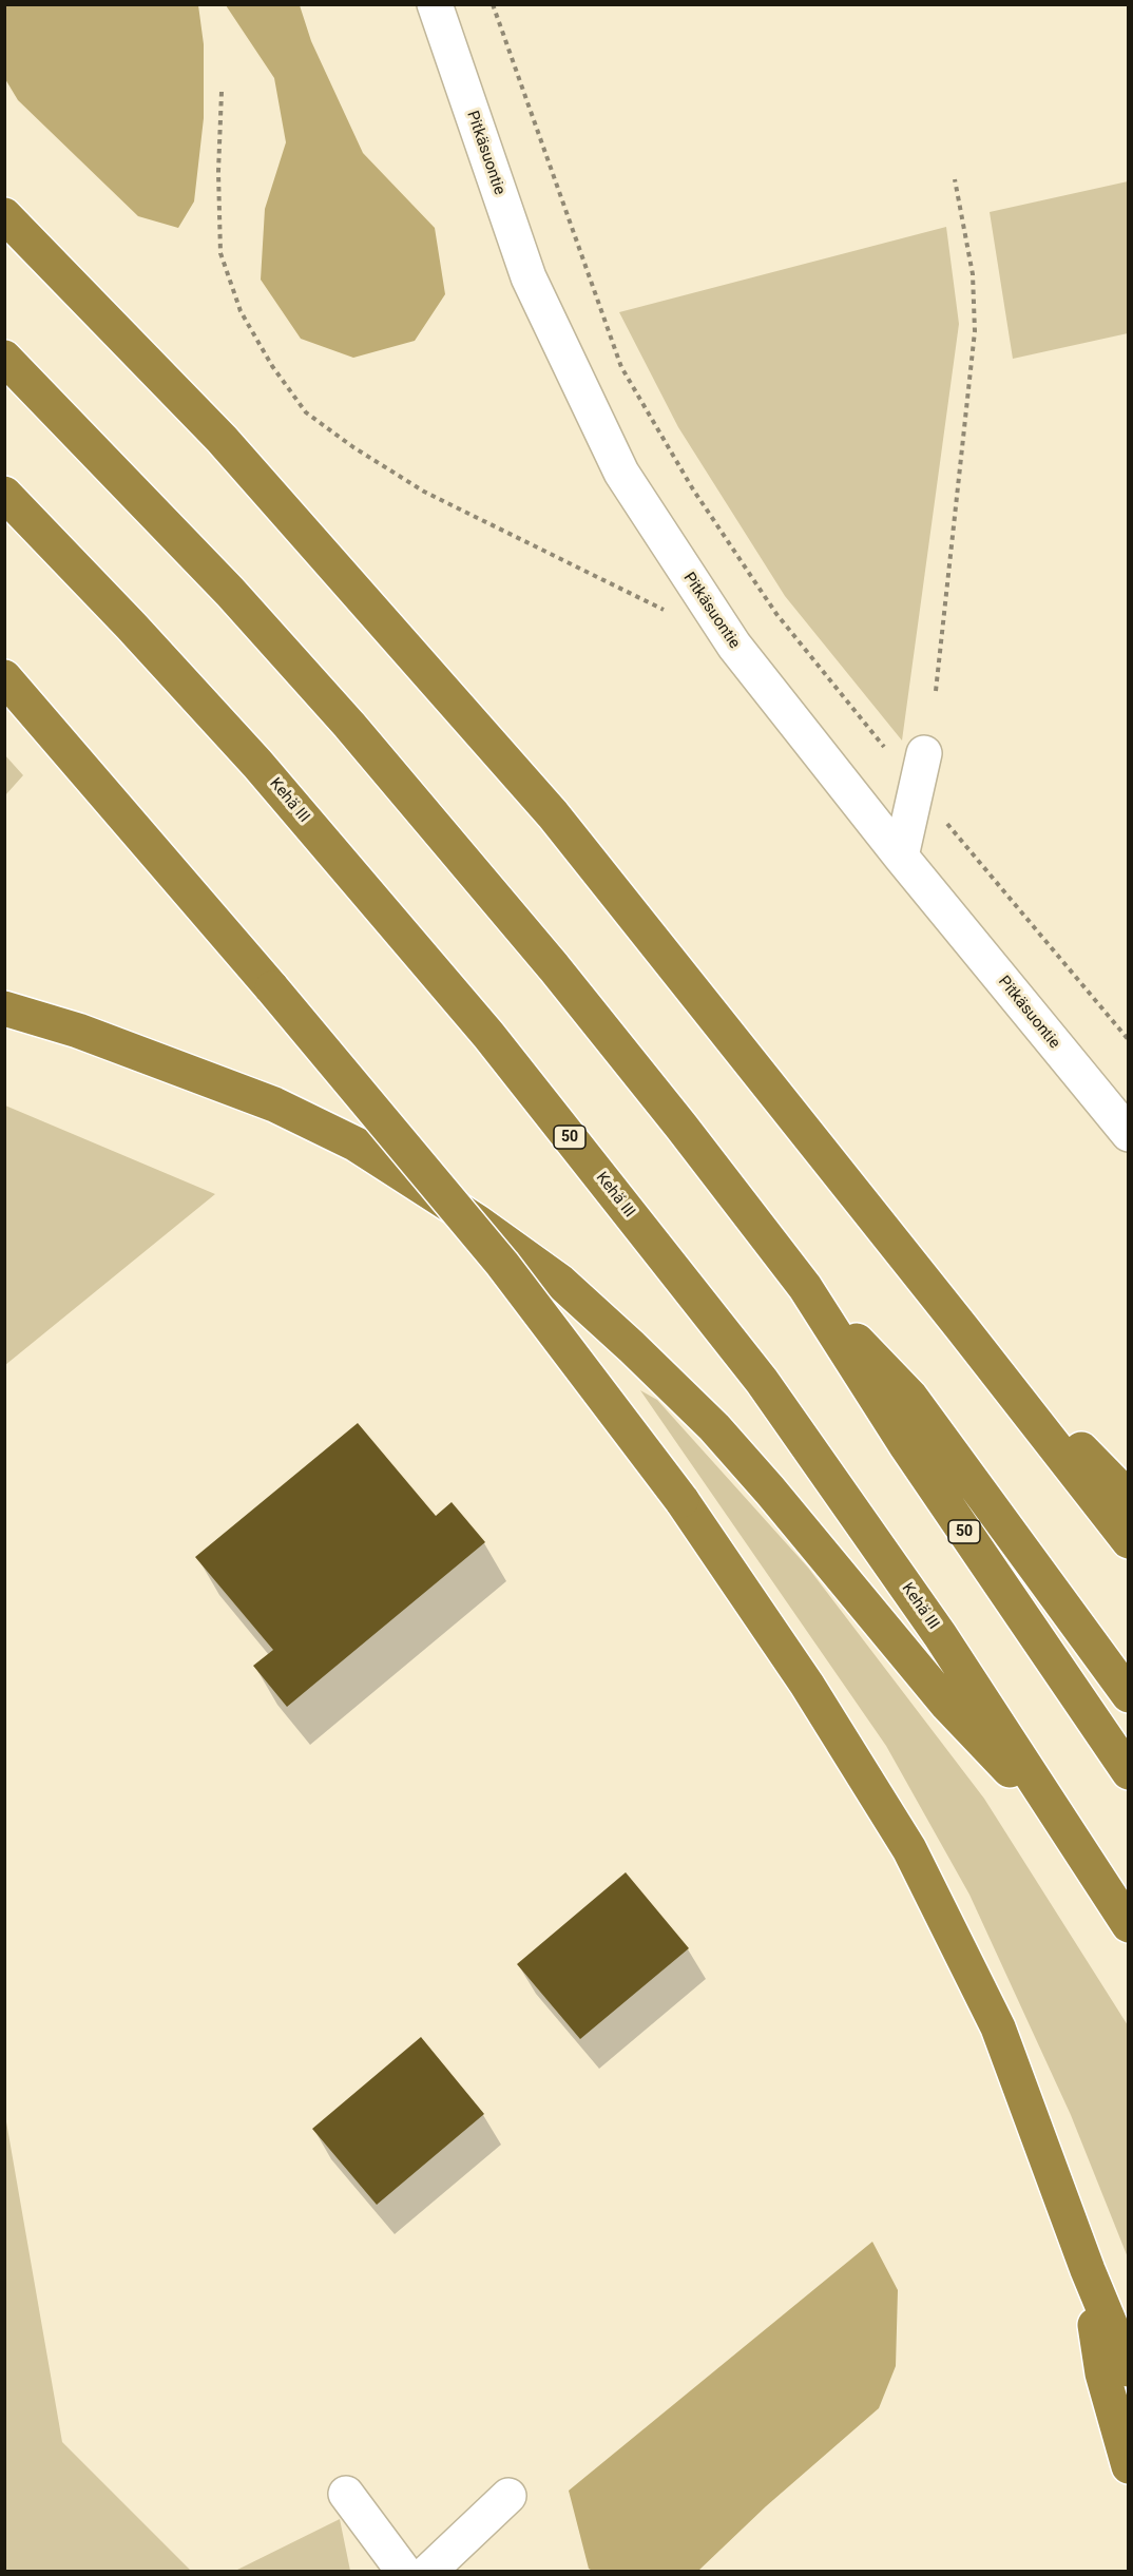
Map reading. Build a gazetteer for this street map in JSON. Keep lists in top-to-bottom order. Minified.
{"streets":{"highway":["Kehä III","50"],"street":["Pitkäsuontie"]}}
